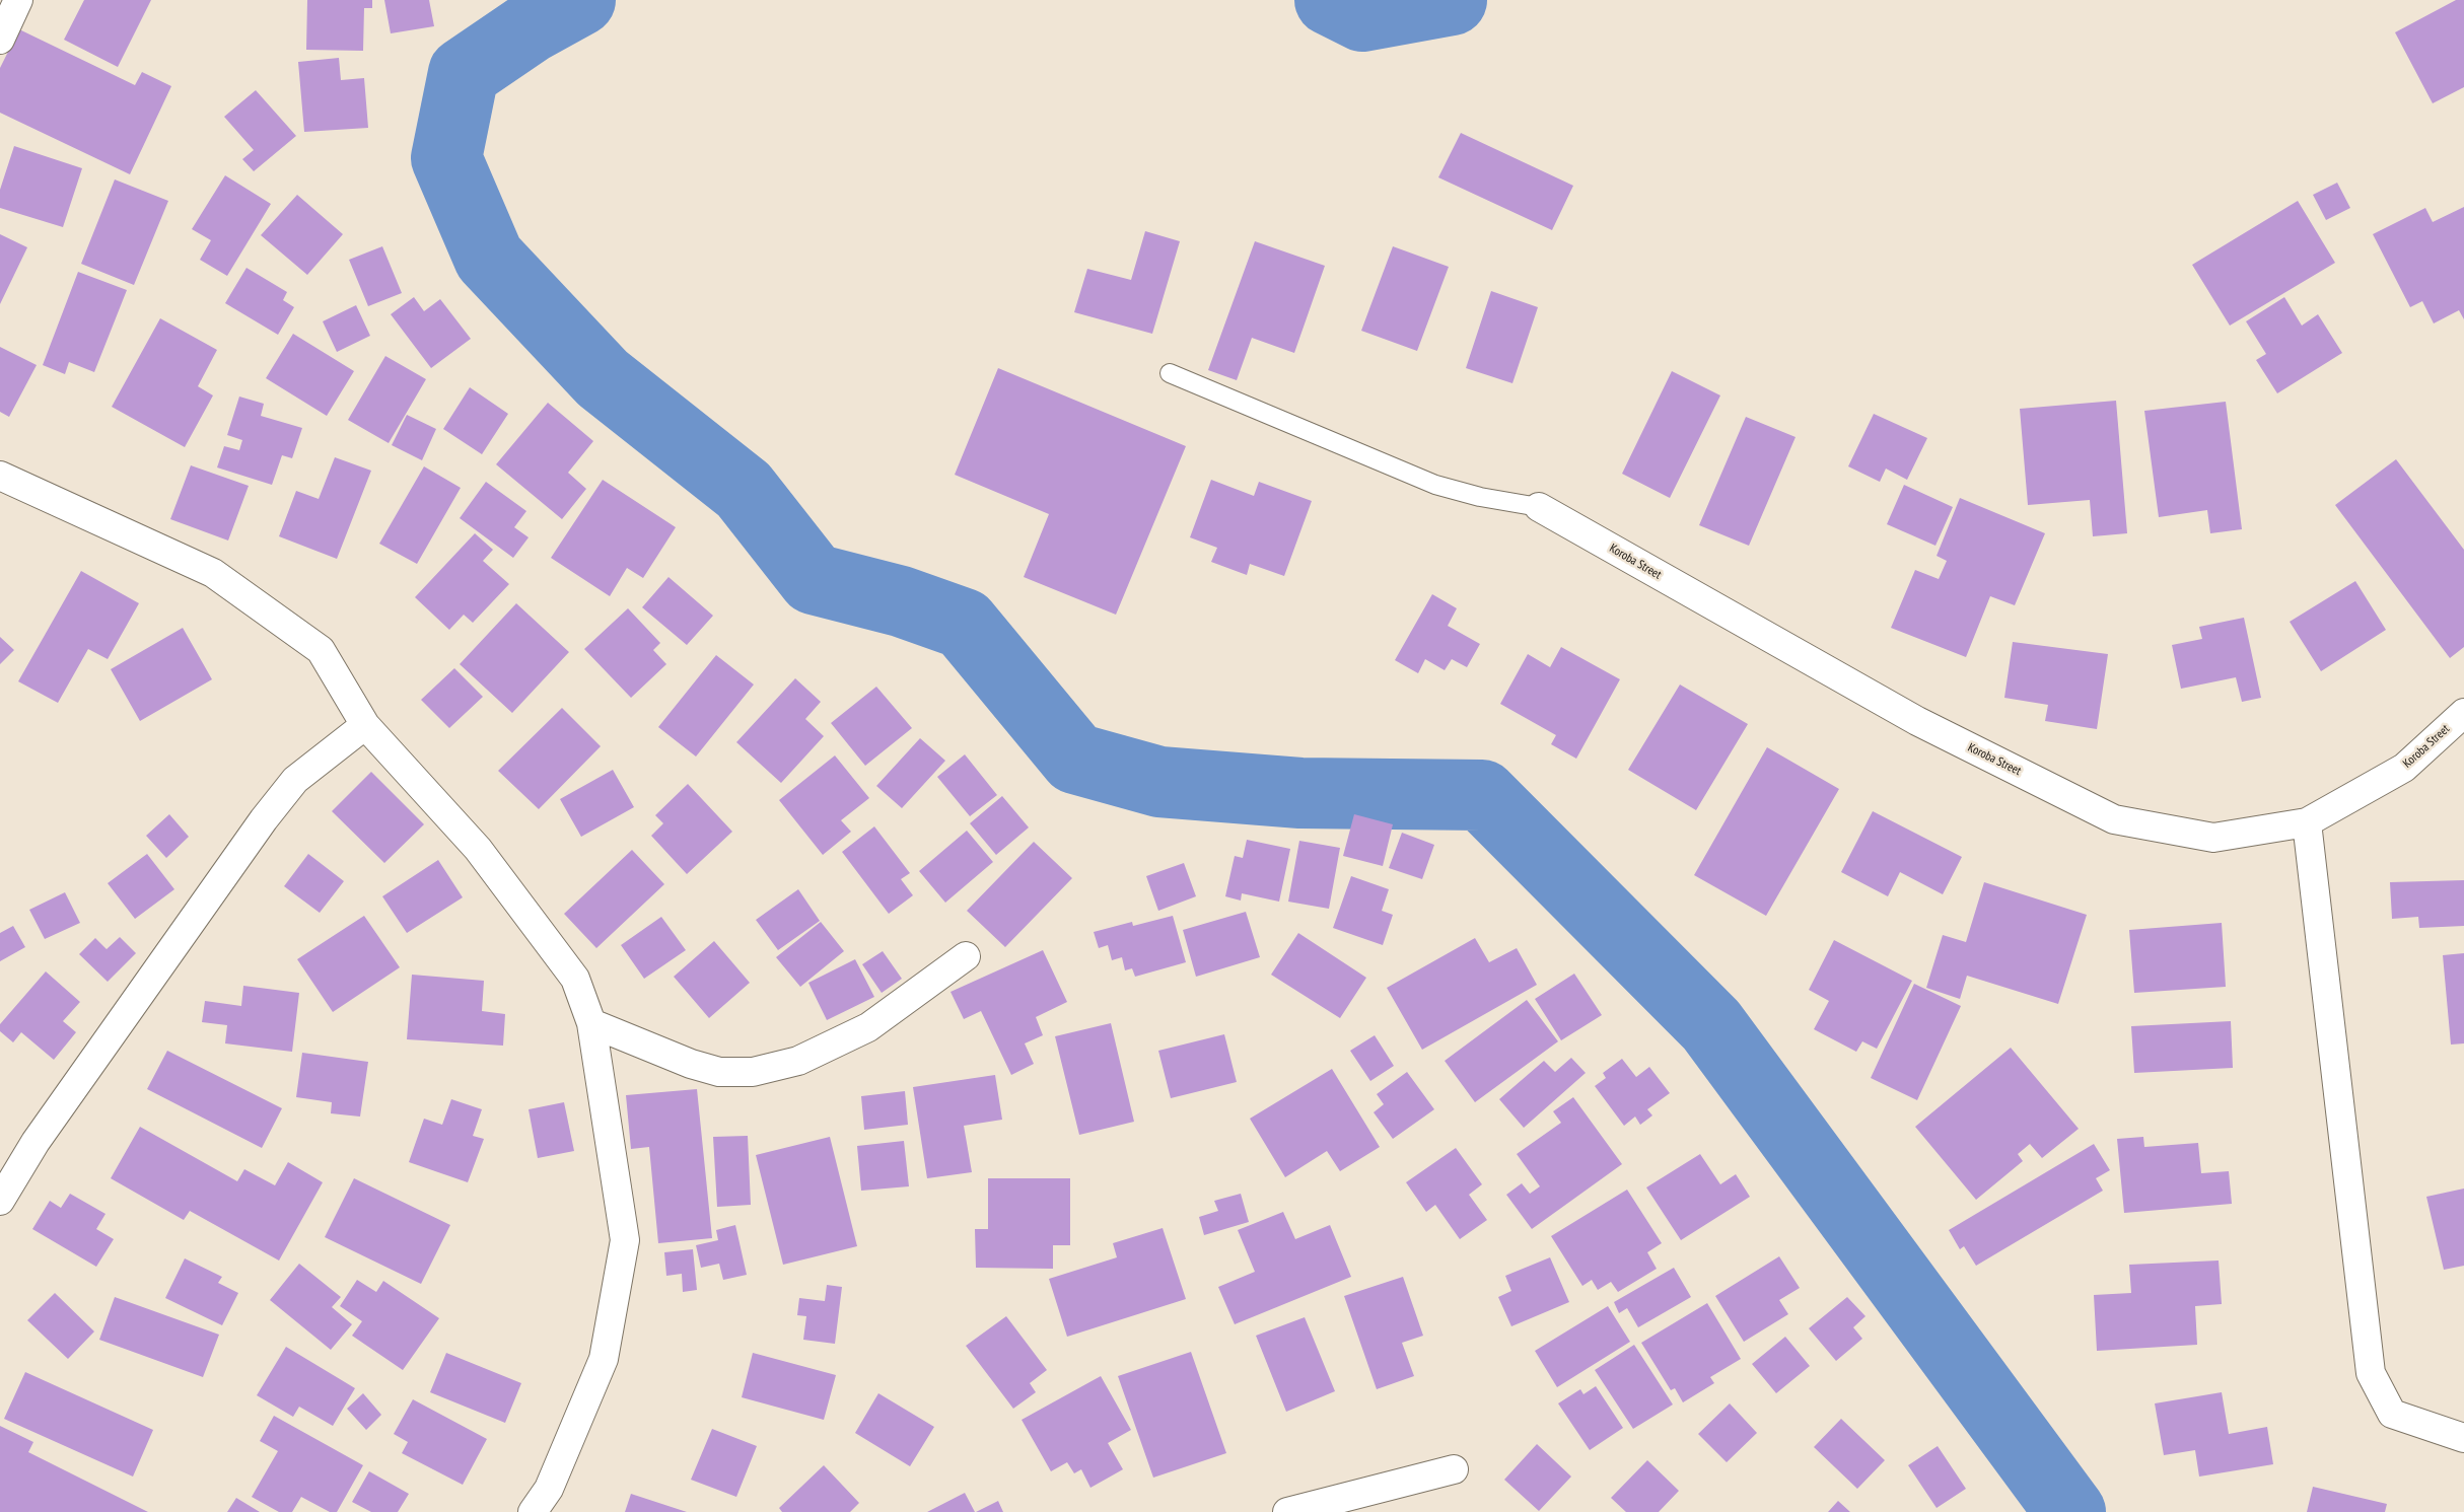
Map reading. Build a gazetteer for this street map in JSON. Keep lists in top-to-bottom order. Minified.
{"streets":{"street":["Koroba Street"]}}
